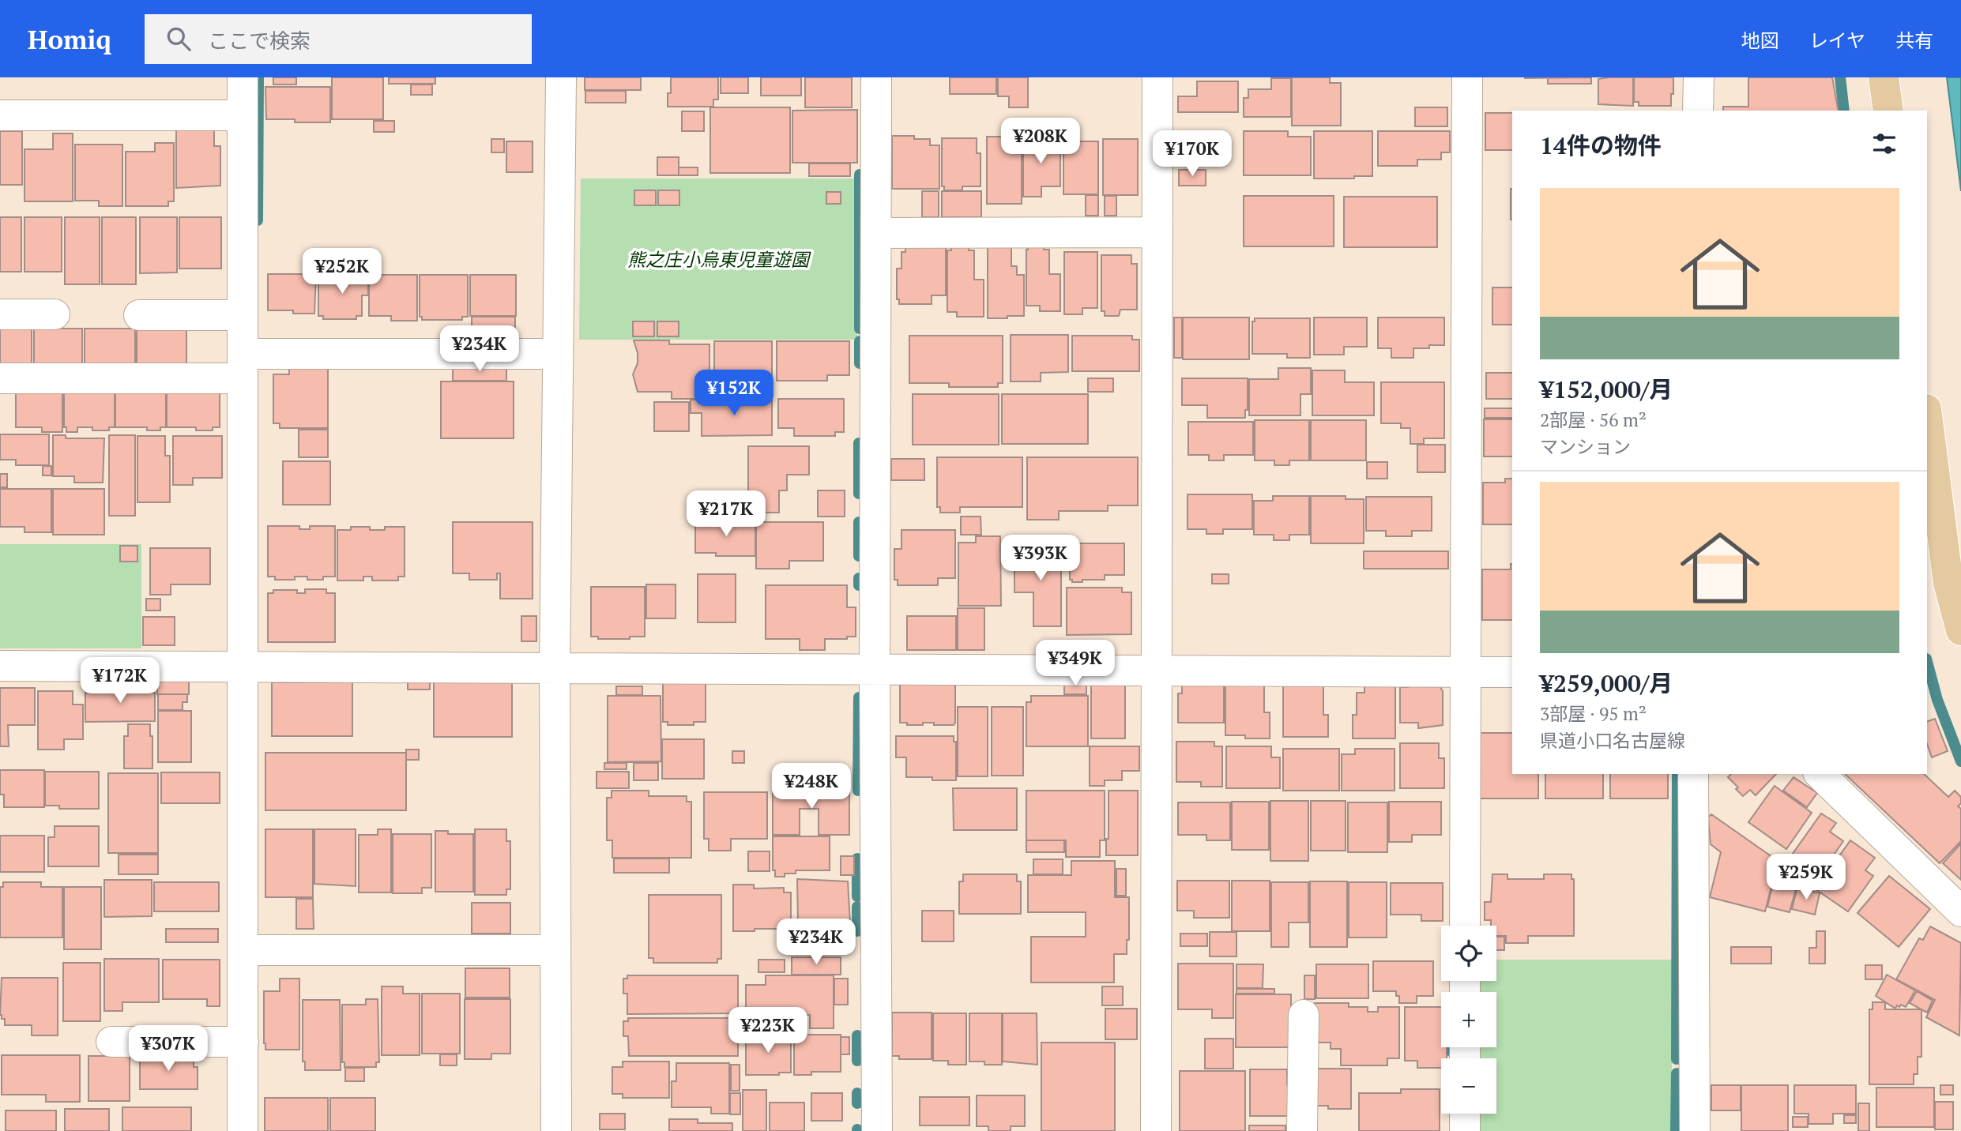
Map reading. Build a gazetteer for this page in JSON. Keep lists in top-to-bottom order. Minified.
{"parks":["熊之庄小烏東児童遊園"],"page":{"header":"Homiq","search":"ここで検索","nav":["地図","レイヤ","共有"],"heading":"14件の物件","price":["¥208K","¥170K","¥252K","¥234K","¥152K","¥217K","¥393K","¥349K","¥172K","¥248K","¥259K","¥234K","¥223K","¥307K"],"list":[{"name":"¥152,000/月","note":"2部屋 · 56 m² · マンション"},{"name":"¥259,000/月","note":"3部屋 · 95 m² · 県道小口名古屋線"}],"map_buttons":["+","−"]}}
